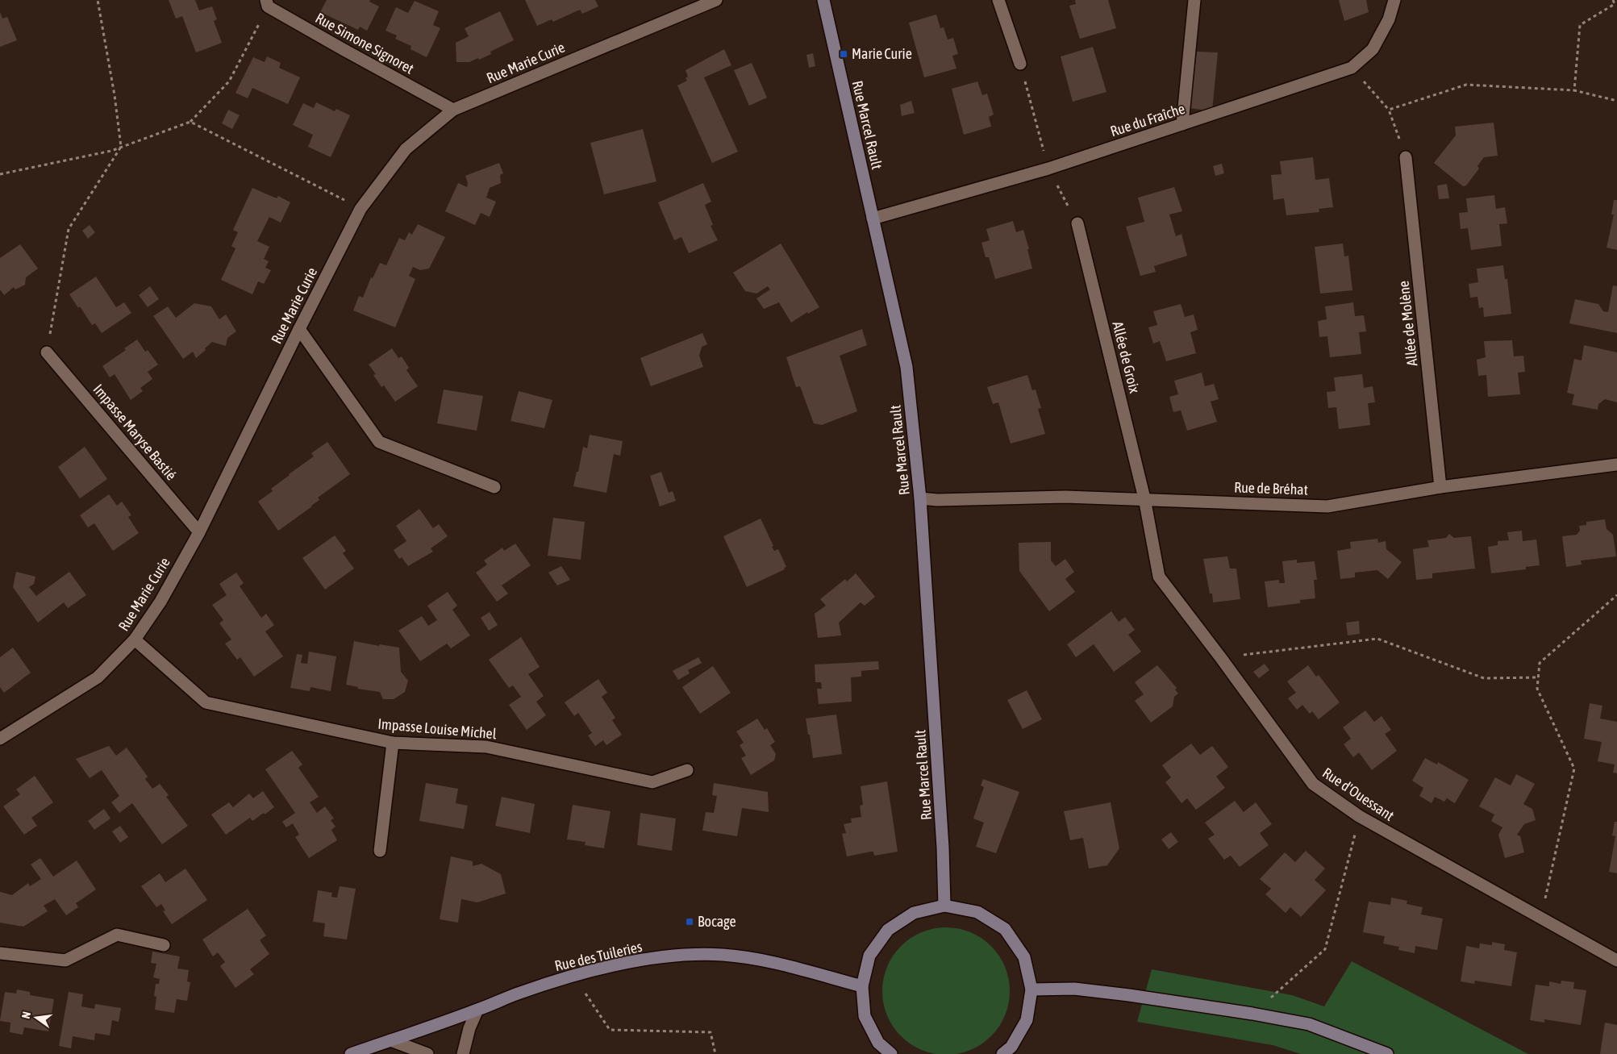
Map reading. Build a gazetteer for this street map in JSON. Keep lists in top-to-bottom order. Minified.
{"streets":{"street":["Rue Simone Signoret","Rue Marie Curie","Rue du Fraîche","Rue Marcel Rault","Allée de Molène","Allée de Groix","Impasse Maryse Bastié","Rue de Bréhat","Impasse Louise Michel","Rue d'Ouessant","Rue des Tuileries"]},"crossings":[["Rue Simone Signoret","Rue Marie Curie"],["Rue Marie Curie","Impasse Maryse Bastié"],["Rue Marie Curie","Impasse Louise Michel"],["Rue du Fraîche","Rue Marcel Rault"],["Rue Marcel Rault","Rue de Bréhat"],["Allée de Molène","Rue de Bréhat"],["Allée de Groix","Rue de Bréhat"],["Allée de Groix","Rue d'Ouessant"],["Rue de Bréhat","Rue d'Ouessant"]],"places":{"transit":["Marie Curie","Bocage"]},"north":"left"}
